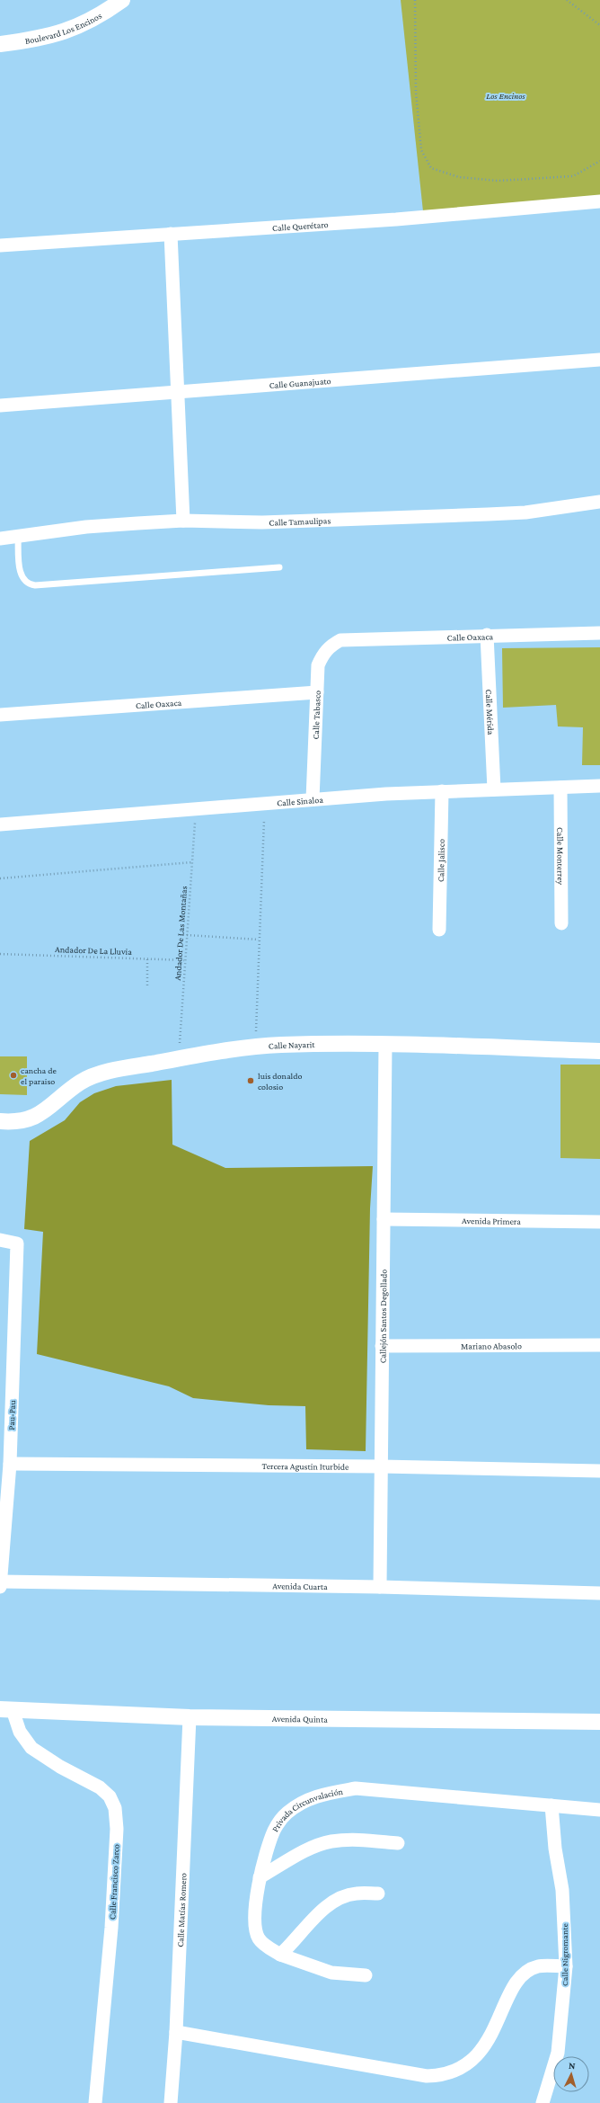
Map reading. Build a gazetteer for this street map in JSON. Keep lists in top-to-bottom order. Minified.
{"streets":{"street":["Boulevard Los Encinos","Calle Querétaro","Calle Guanajuato","Calle Tamaulipas","Calle Oaxaca","Calle Mérida","Calle Tabasco","Calle Sinaloa","Calle Monterrey","Calle Jalisco","Calle Nayarit","Avenida Primera","Callejón Santos Degollado","Mariano Abasolo","Pau-Pau","Tercera Agustin Iturbide","Avenida Cuarta","Avenida Quinta","Privada Circunvalación","Calle Francisco Zarco","Calle Matías Romero","Calle Nigromante"],"path":["Andador De Las Montañas","Andador De La Lluvia"]},"crossings":[["Calle Oaxaca","Calle Mérida"],["Calle Oaxaca","Calle Tabasco"],["Calle Mérida","Calle Sinaloa"],["Calle Tabasco","Calle Sinaloa"],["Calle Sinaloa","Calle Monterrey"],["Calle Sinaloa","Calle Jalisco"],["Calle Sinaloa","Andador De Las Montañas"],["Andador De Las Montañas","Andador De La Lluvia"],["Andador De Las Montañas","Calle Nayarit"],["Calle Nayarit","Callejón Santos Degollado"],["Avenida Primera","Callejón Santos Degollado"],["Callejón Santos Degollado","Mariano Abasolo"],["Callejón Santos Degollado","Tercera Agustin Iturbide"],["Callejón Santos Degollado","Avenida Cuarta"],["Pau-Pau","Tercera Agustin Iturbide"],["Pau-Pau","Avenida Cuarta"],["Avenida Quinta","Calle Francisco Zarco"],["Avenida Quinta","Calle Matías Romero"],["Privada Circunvalación","Calle Nigromante"]],"parks":["Los Encinos"],"places":["cancha de el paraiso","luis donaldo colosio"],"north":"top"}
